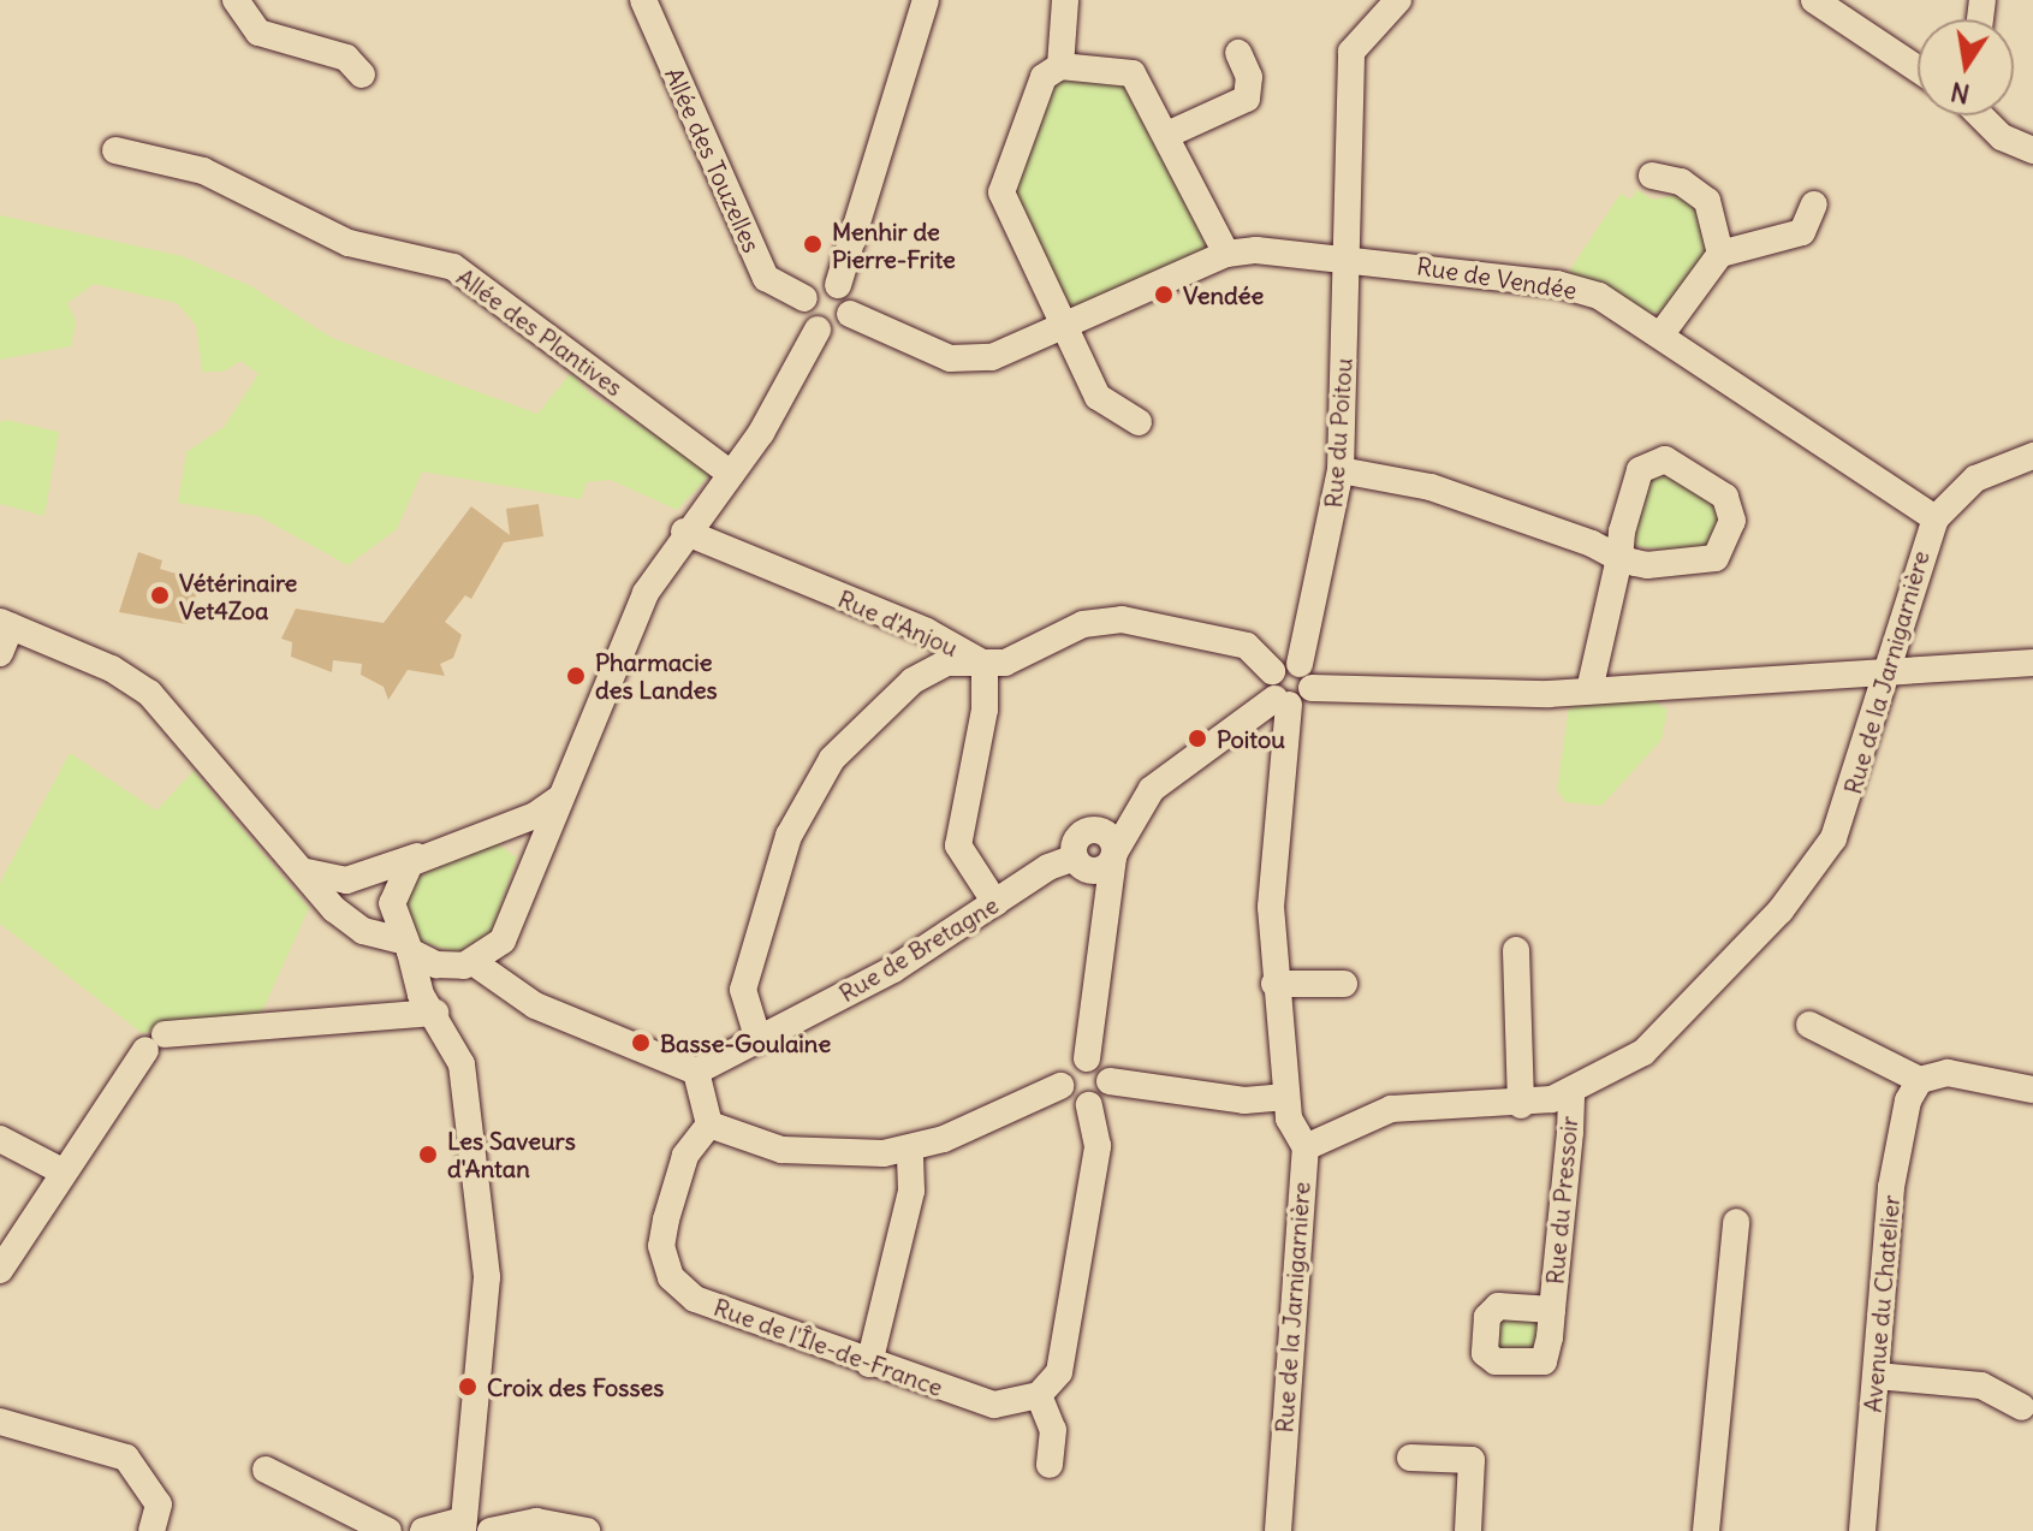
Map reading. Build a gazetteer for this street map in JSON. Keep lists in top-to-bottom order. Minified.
{"streets":{"street":["Allée des Touzelles","Rue de Vendée","Allée des Plantives","Rue du Poitou","Rue d'Anjou","Rue de la Jarnigarnière","Rue de Bretagne","Rue du Pressoir","Avenue du Chatelier","Rue de l'Île-de-France"]},"crossings":[["Allée des Touzelles","Rue de Vendée"],["Rue de Vendée","Rue du Poitou"],["Rue de Vendée","Rue de la Jarnigarnière"],["Rue d'Anjou","Rue de Bretagne"],["Rue de la Jarnigarnière","Rue du Pressoir"]],"places":["Menhir de Pierre-Frite","Vendée","Vétérinaire Vet4Zoa","Pharmacie des Landes","Poitou","Basse-Goulaine","Les Saveurs d'Antan","Croix des Fosses"],"north":"bottom"}
